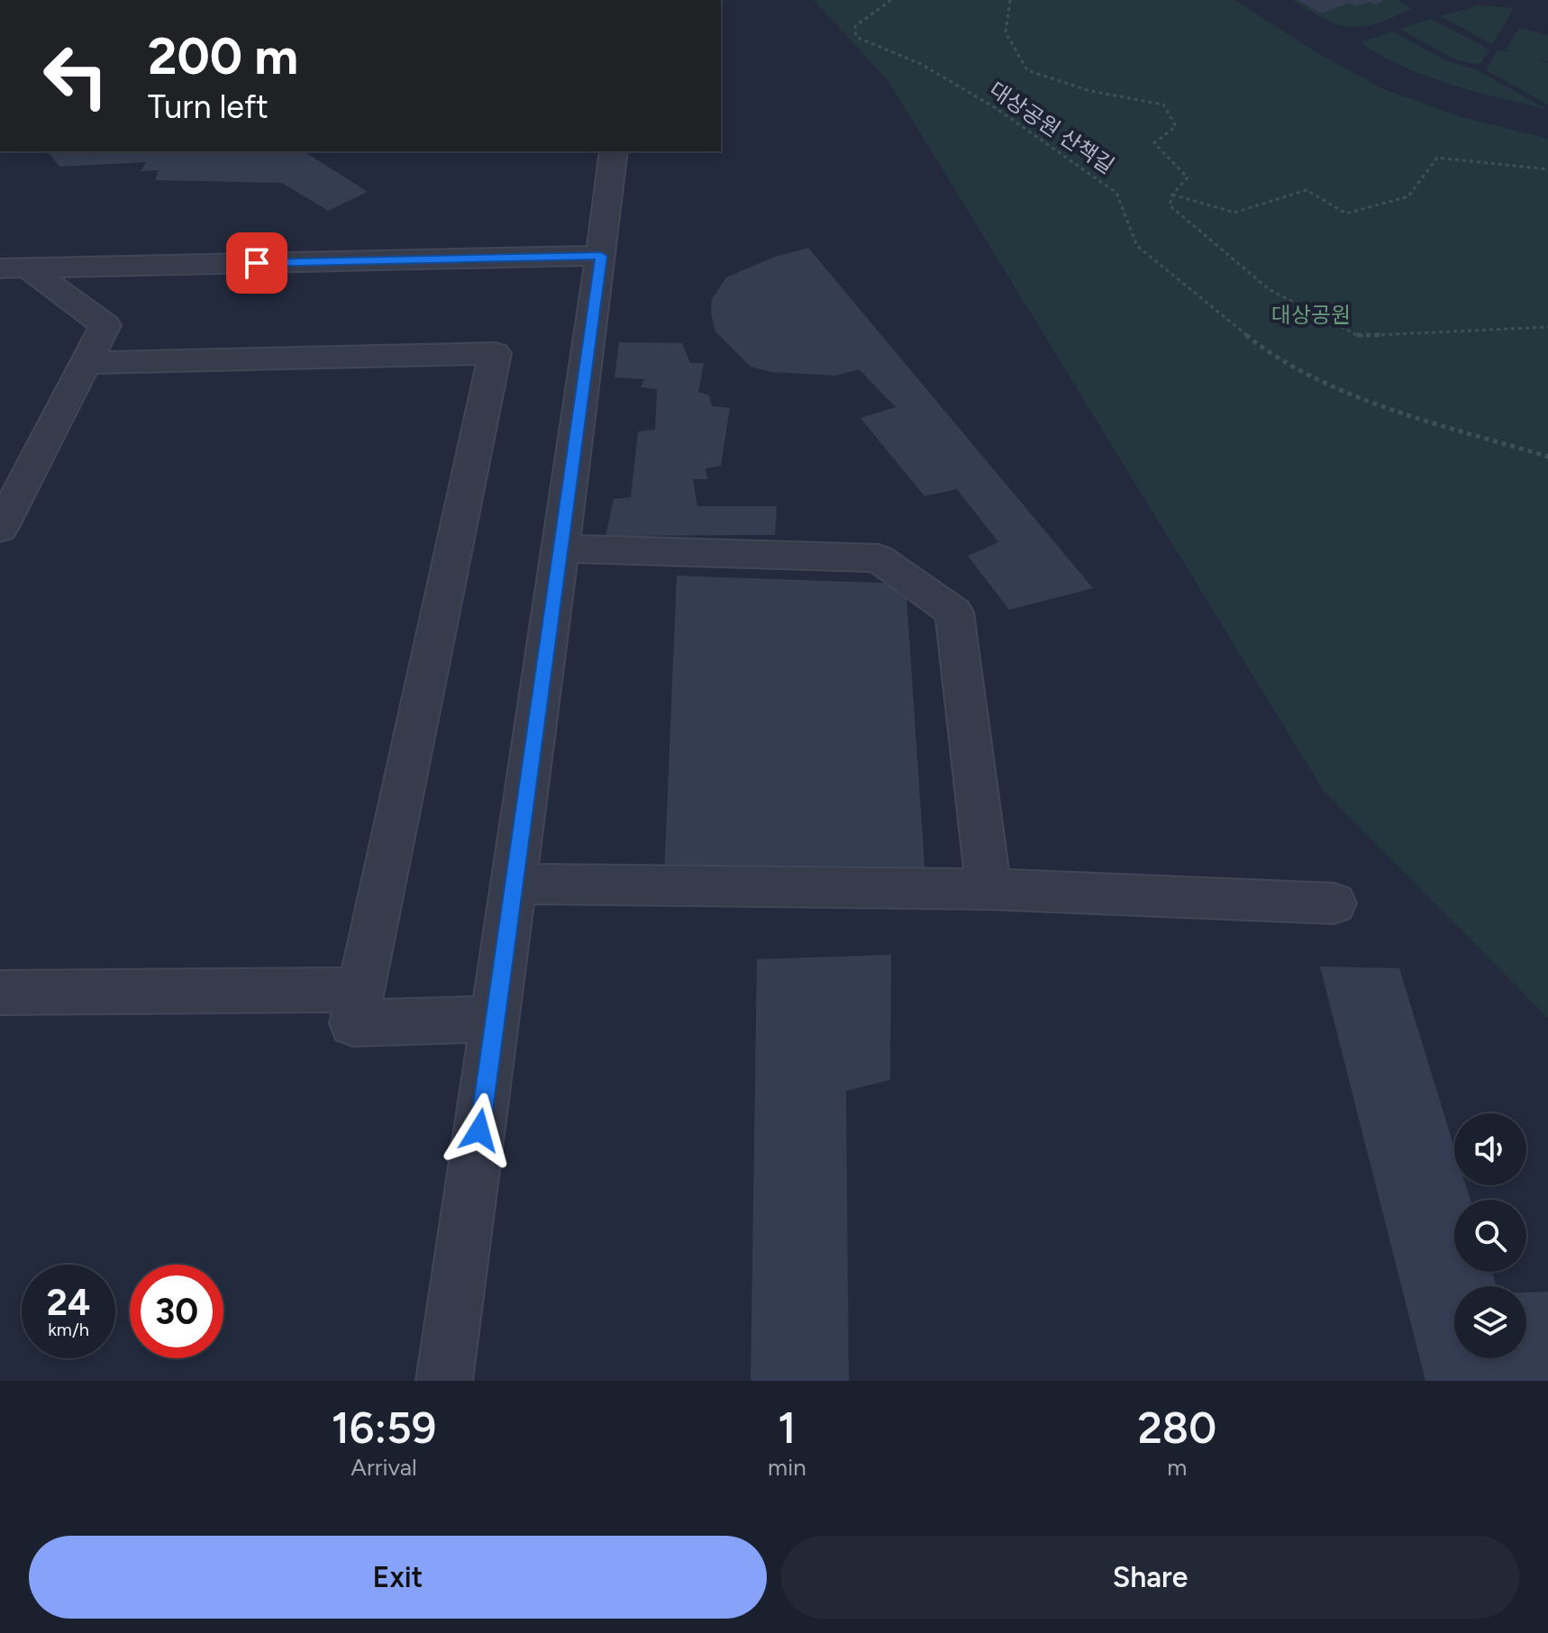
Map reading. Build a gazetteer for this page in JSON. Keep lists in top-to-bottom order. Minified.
{"streets":{"path":["대상공원 산책길"]},"parks":["대상공원"],"page":{"turn":["200 m","Turn left"],"speed":"24 km/h","limit":"30","eta":["16:59","Arrival","1","min","280","m"],"buttons":["Exit","Share"]}}
